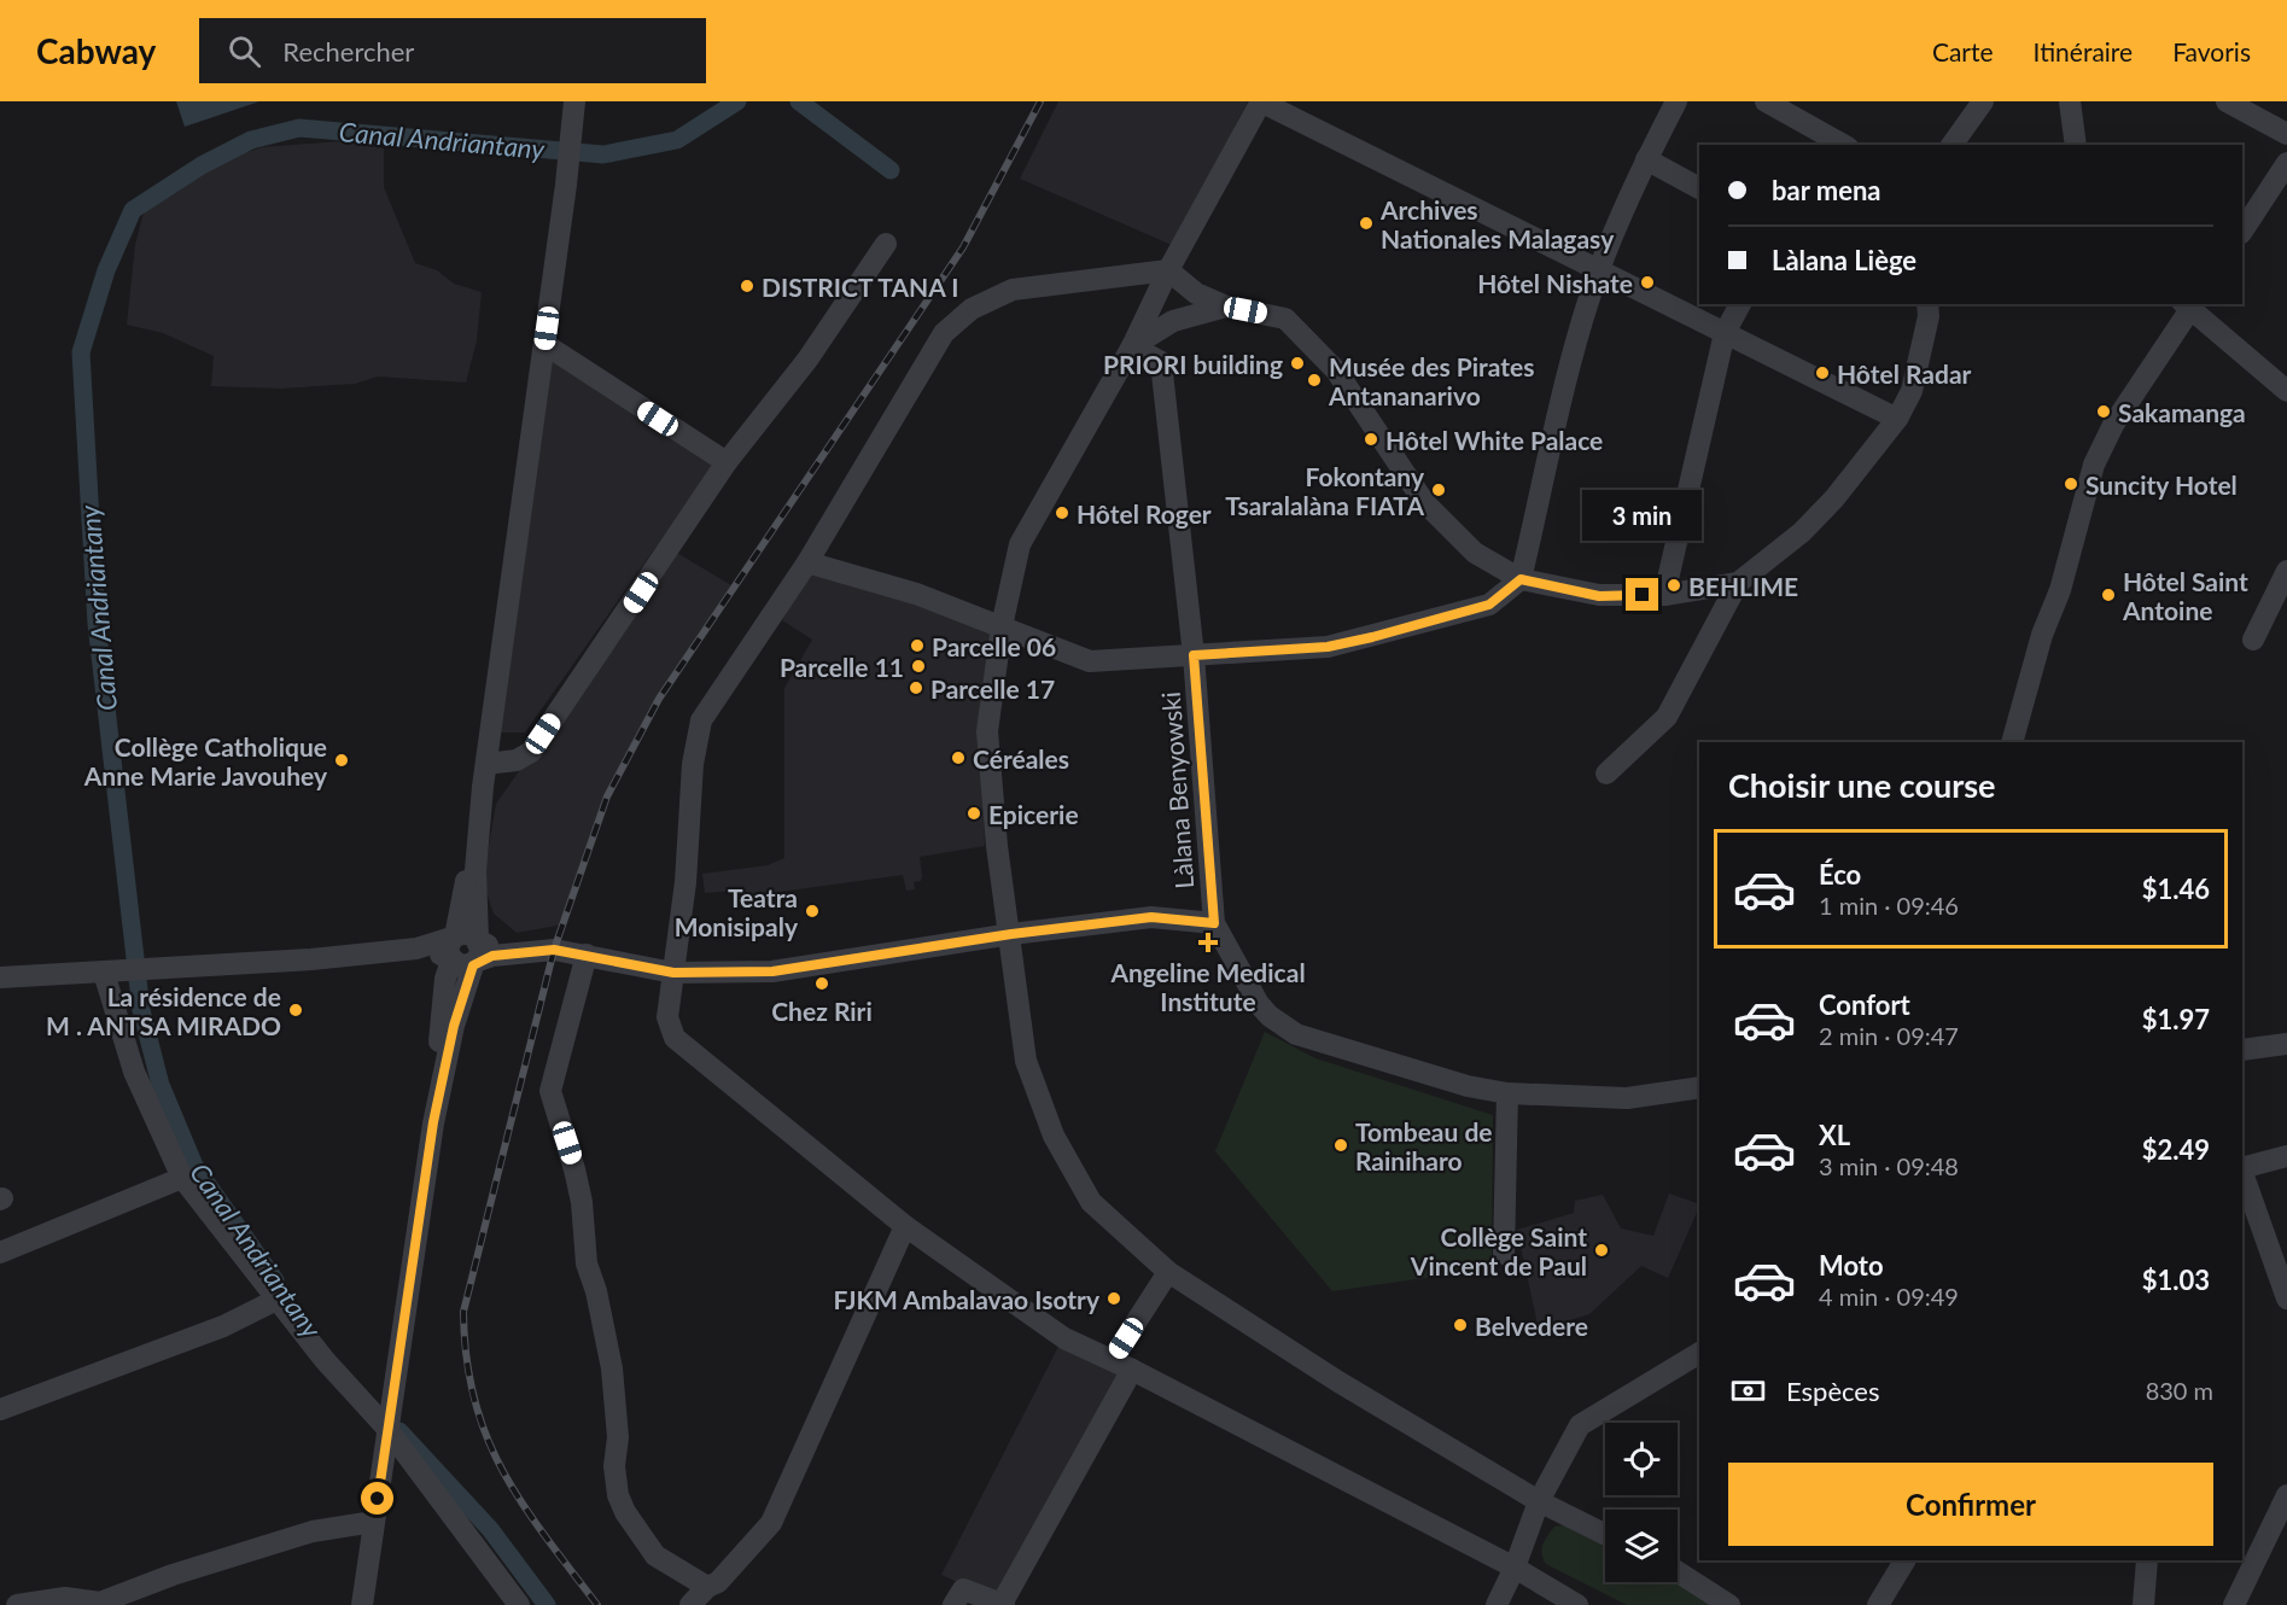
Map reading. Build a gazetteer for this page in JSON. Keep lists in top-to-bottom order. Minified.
{"streets":{"street":["Làlana Benyowski"]},"water":["Canal Andriantany"],"places":{"other":["Archives Nationales Malagasy","Hôtel Nishate","DISTRICT TANA I","PRIORI building","Hôtel Radar","Musée des Pirates Antananarivo","Sakamanga","Hôtel White Palace","Suncity Hotel","Fokontany Tsaralalàna FIATA","Hôtel Roger","BEHLIME","Hôtel Saint Antoine","Parcelle 06","Parcelle 11","Parcelle 17","Céréales","Collège Catholique Anne Marie Javouhey","Epicerie","Teatra Monisipaly","Chez Riri","La résidence de M . ANTSA MIRADO","Tombeau de Rainiharo","Collège Saint Vincent de Paul","FJKM Ambalavao Isotry","Belvedere"],"health":["Angeline Medical Institute"]},"page":{"header":"Cabway","search":"Rechercher","nav":["Carte","Itinéraire","Favoris"],"banner":["bar mena","Làlana Liège"],"bubble":"3 min","heading":"Choisir une course","list":[{"name":"Éco","note":"1 min · 09:46","value":"$1.46"},{"name":"Confort","note":"2 min · 09:47","value":"$1.97"},{"name":"XL","note":"3 min · 09:48","value":"$2.49"},{"name":"Moto","note":"4 min · 09:49","value":"$1.03"}],"pay":["Espèces","830 m"],"buttons":"Confirmer"}}
